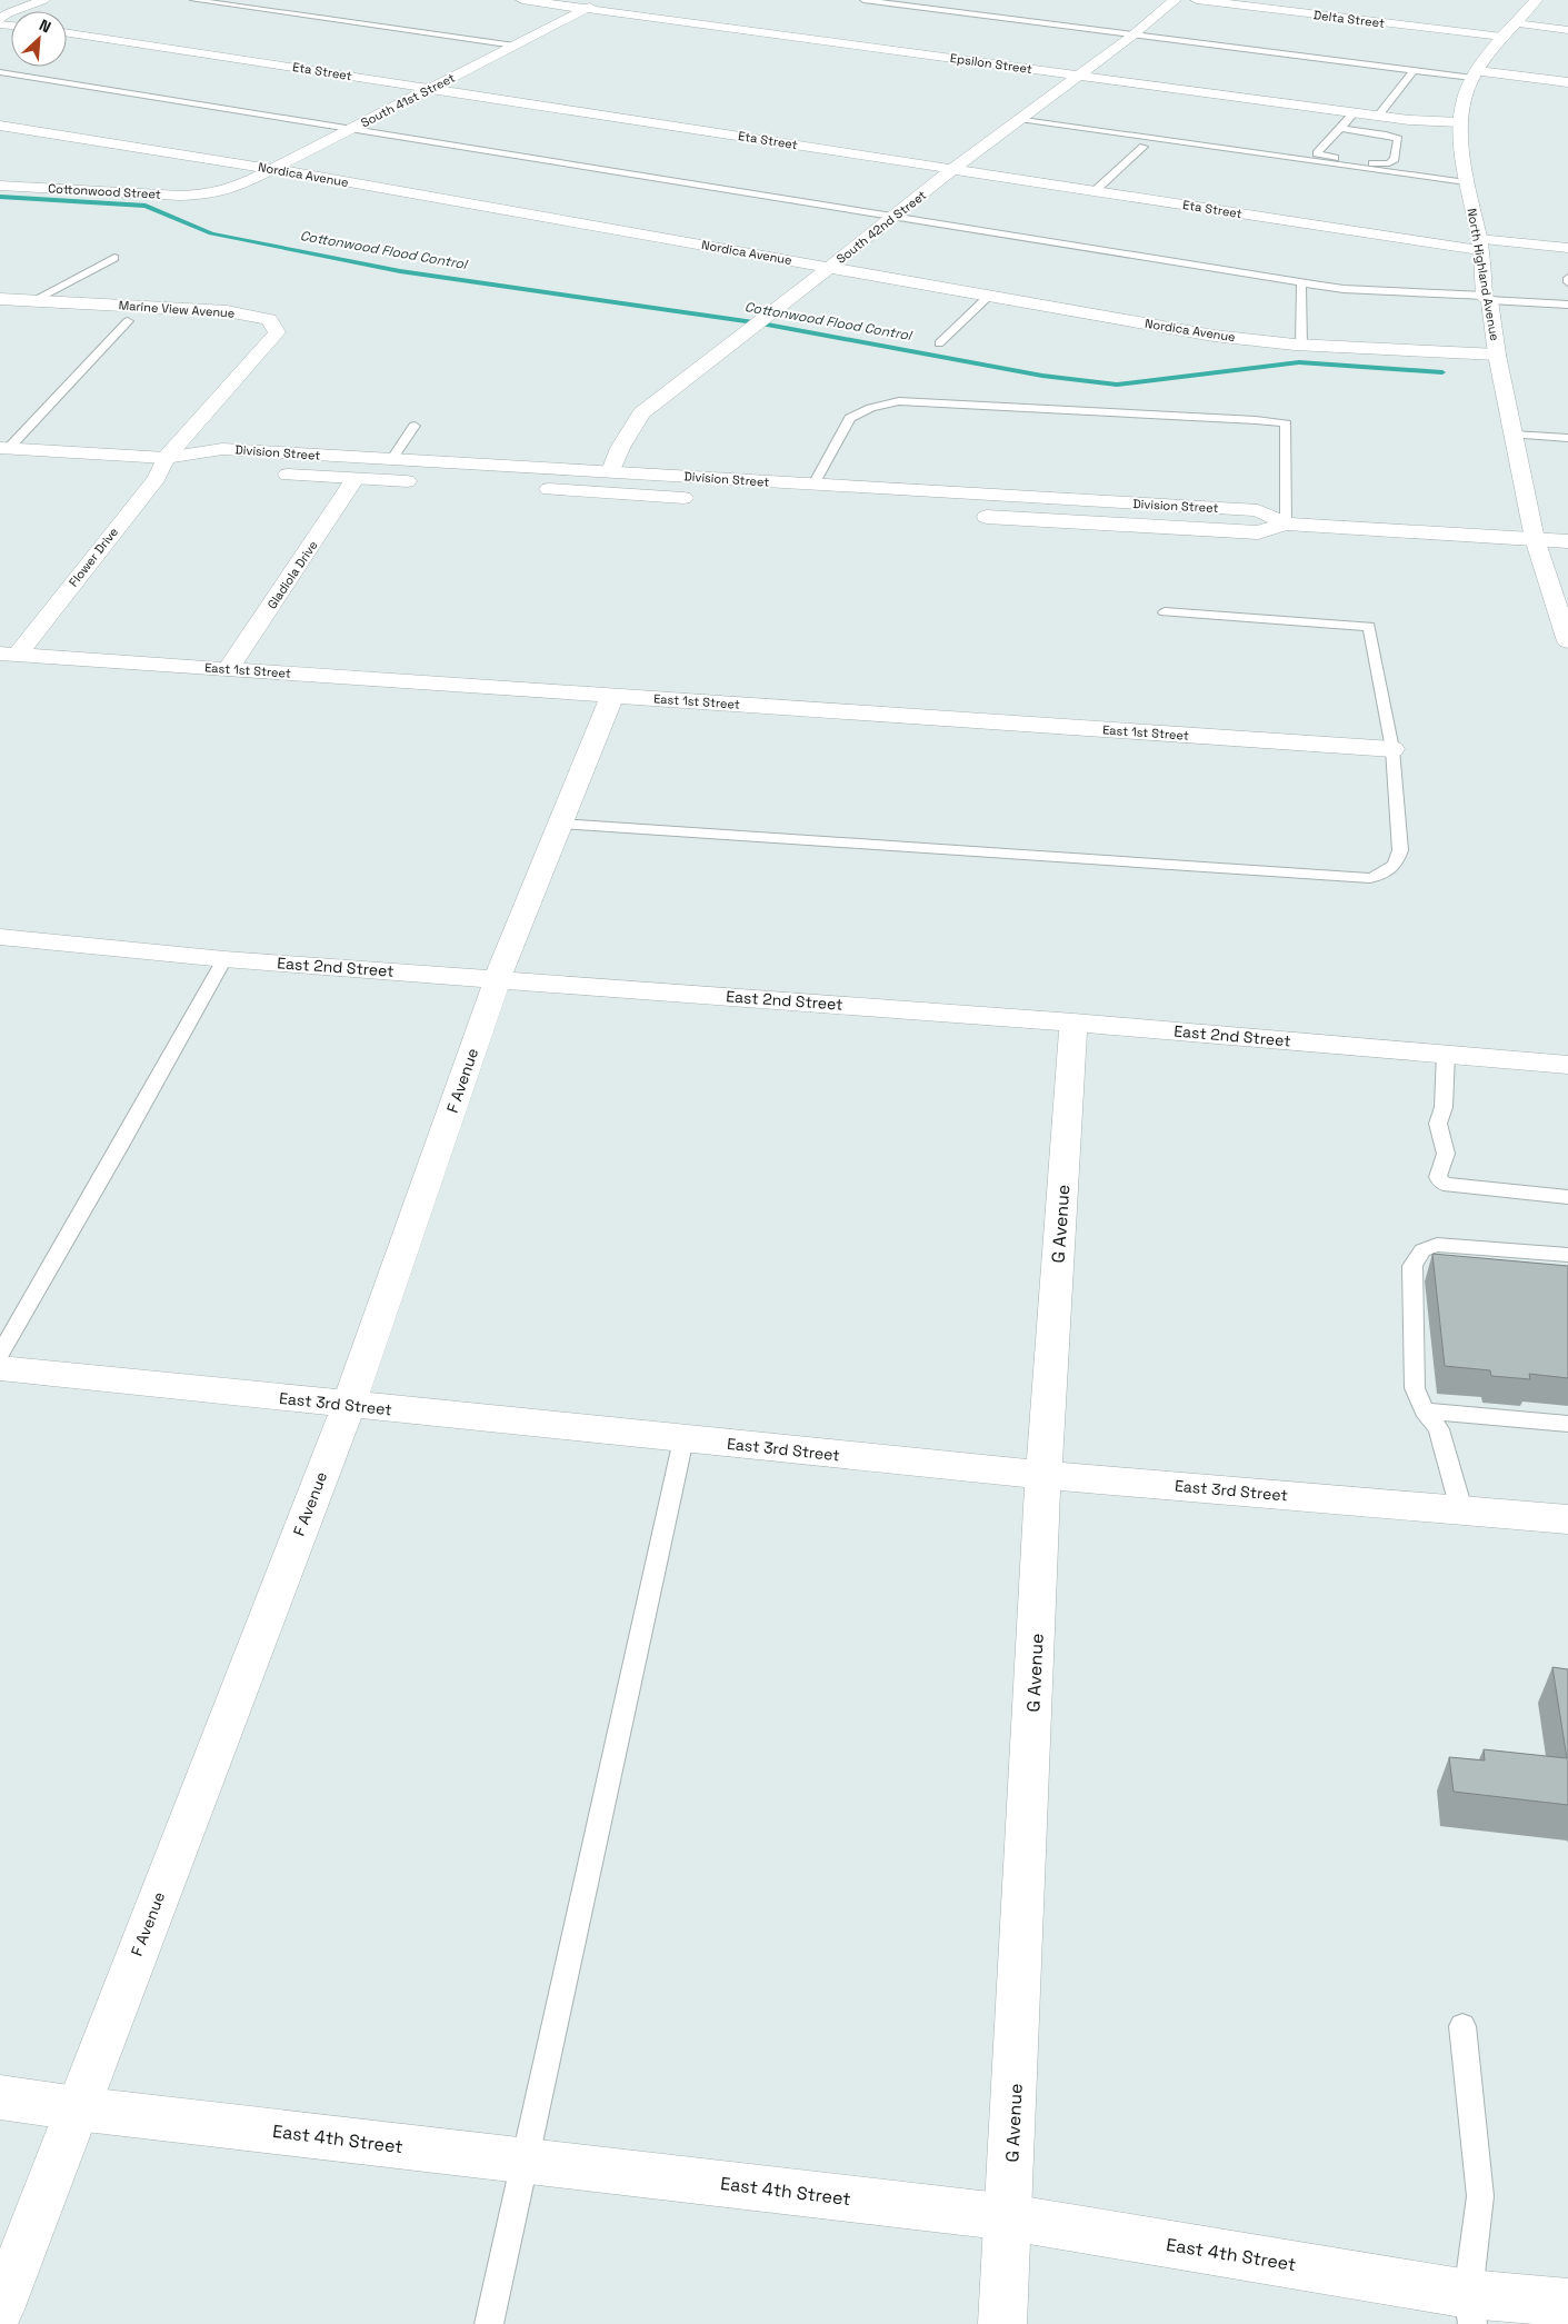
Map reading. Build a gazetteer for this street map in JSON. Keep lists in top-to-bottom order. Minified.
{"streets":{"street":["Delta Street","Epsilon Street","Eta Street","South 41st Street","Nordica Avenue","Cottonwood Street","South 42nd Street","North Highland Avenue","Marine View Avenue","Division Street","Flower Drive","Gladiola Drive","East 1st Street","East 2nd Street","F Avenue","G Avenue","East 3rd Street","East 4th Street"]},"crossings":[["Delta Street","North Highland Avenue"],["Epsilon Street","South 41st Street"],["Epsilon Street","South 42nd Street"],["Epsilon Street","North Highland Avenue"],["Eta Street","South 41st Street"],["Eta Street","South 42nd Street"],["Eta Street","North Highland Avenue"],["South 41st Street","Nordica Avenue"],["South 41st Street","Cottonwood Street"],["Nordica Avenue","South 42nd Street"],["Nordica Avenue","North Highland Avenue"],["South 42nd Street","Division Street"],["North Highland Avenue","Division Street"],["Marine View Avenue","Division Street"],["Marine View Avenue","Flower Drive"],["Division Street","Flower Drive"],["Division Street","Gladiola Drive"],["Flower Drive","East 1st Street"],["Gladiola Drive","East 1st Street"],["East 1st Street","F Avenue"],["East 2nd Street","F Avenue"],["East 2nd Street","G Avenue"],["F Avenue","East 3rd Street"],["F Avenue","East 4th Street"],["G Avenue","East 3rd Street"],["G Avenue","East 4th Street"]],"water":["Cottonwood Flood Control"],"north":"top right"}
